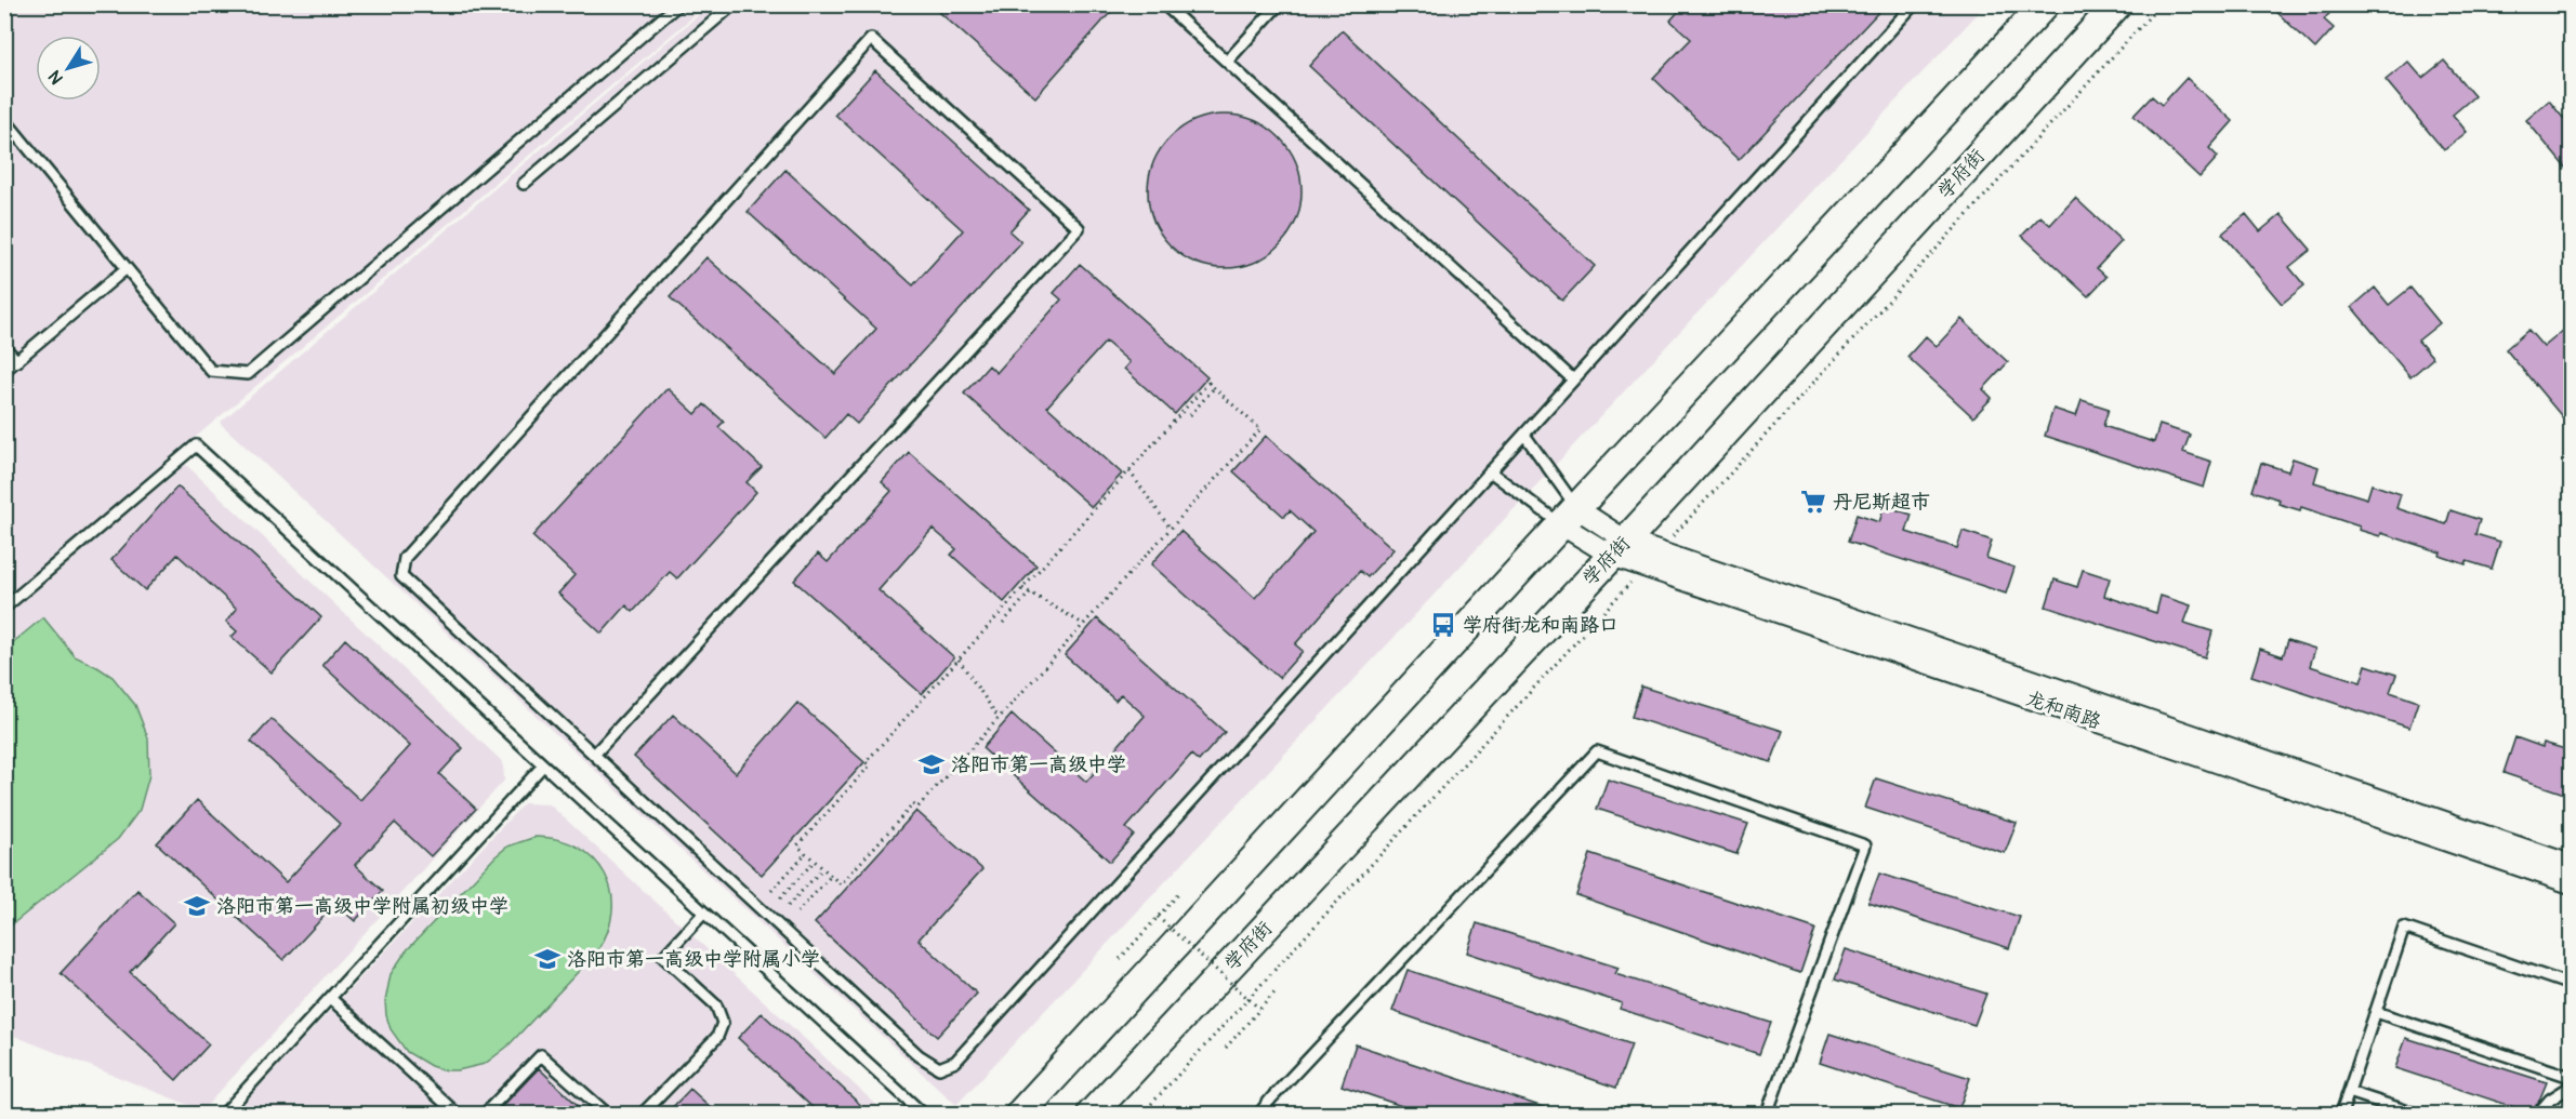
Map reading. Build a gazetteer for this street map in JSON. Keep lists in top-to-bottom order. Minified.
{"streets":{"main road":["学府街"],"street":["龙和南路"]},"crossings":[["学府街","龙和南路"]],"places":{"supermarket":["丹尼斯超市"],"bus stop":["学府街龙和南路口"],"school or university":["洛阳市第一高级中学","洛阳市第一高级中学附属初级中学","洛阳市第一高级中学附属小学"]},"north":"bottom left"}
